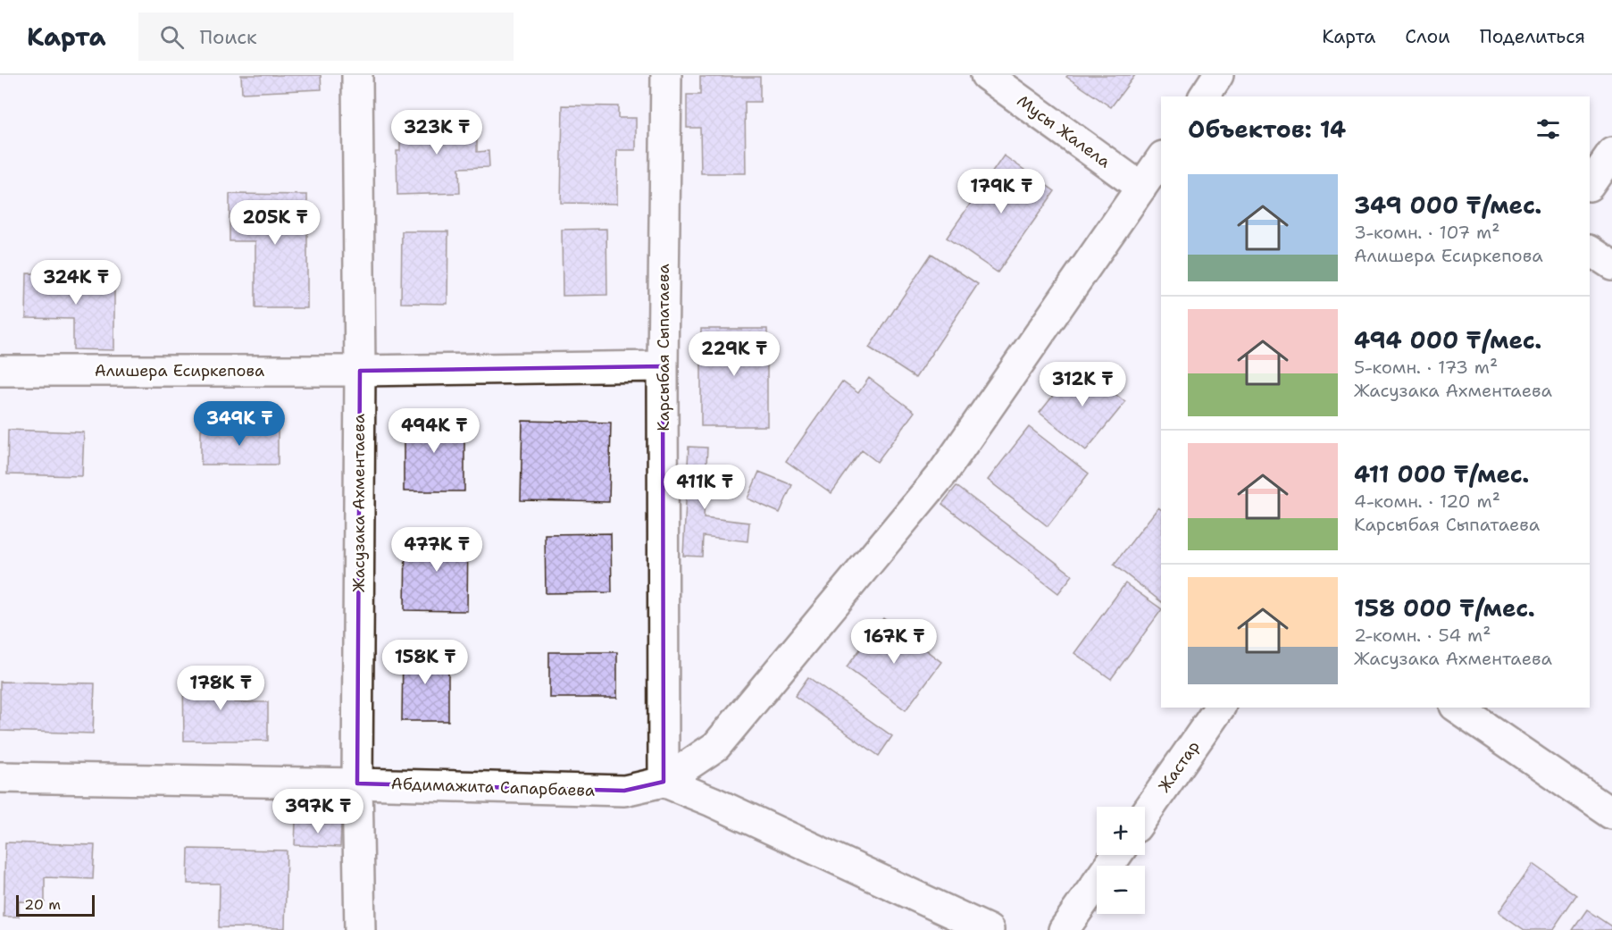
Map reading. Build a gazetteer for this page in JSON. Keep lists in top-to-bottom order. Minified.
{"streets":{"street":["Мусы Жалела","Карсыбая Сыпатаева","Алишера Есиркепова","Жасузака Ахментаева","Жастар","Абдимажита Сапарбаева"]},"crossings":[["Мусы Жалела","Абдимажита Сапарбаева"],["Карсыбая Сыпатаева","Алишера Есиркепова"],["Карсыбая Сыпатаева","Абдимажита Сапарбаева"],["Алишера Есиркепова","Жасузака Ахментаева"],["Жасузака Ахментаева","Абдимажита Сапарбаева"]],"scale_bar":"20 m","page":{"header":"Карта","search":"Поиск","nav":["Карта","Слои","Поделиться"],"heading":"Объектов: 14","price":["323K ₸","179K ₸","205K ₸","324K ₸","229K ₸","312K ₸","349K ₸","494K ₸","411K ₸","477K ₸","167K ₸","158K ₸","178K ₸","397K ₸"],"list":[{"name":"349 000 ₸/мес.","note":"3-комн. · 107 m² · Алишера Есиркепова"},{"name":"494 000 ₸/мес.","note":"5-комн. · 173 m² · Жасузака Ахментаева"},{"name":"411 000 ₸/мес.","note":"4-комн. · 120 m² · Карсыбая Сыпатаева"},{"name":"158 000 ₸/мес.","note":"2-комн. · 54 m² · Жасузака Ахментаева"}],"map_buttons":["+","−"],"scale":"20 m"}}
